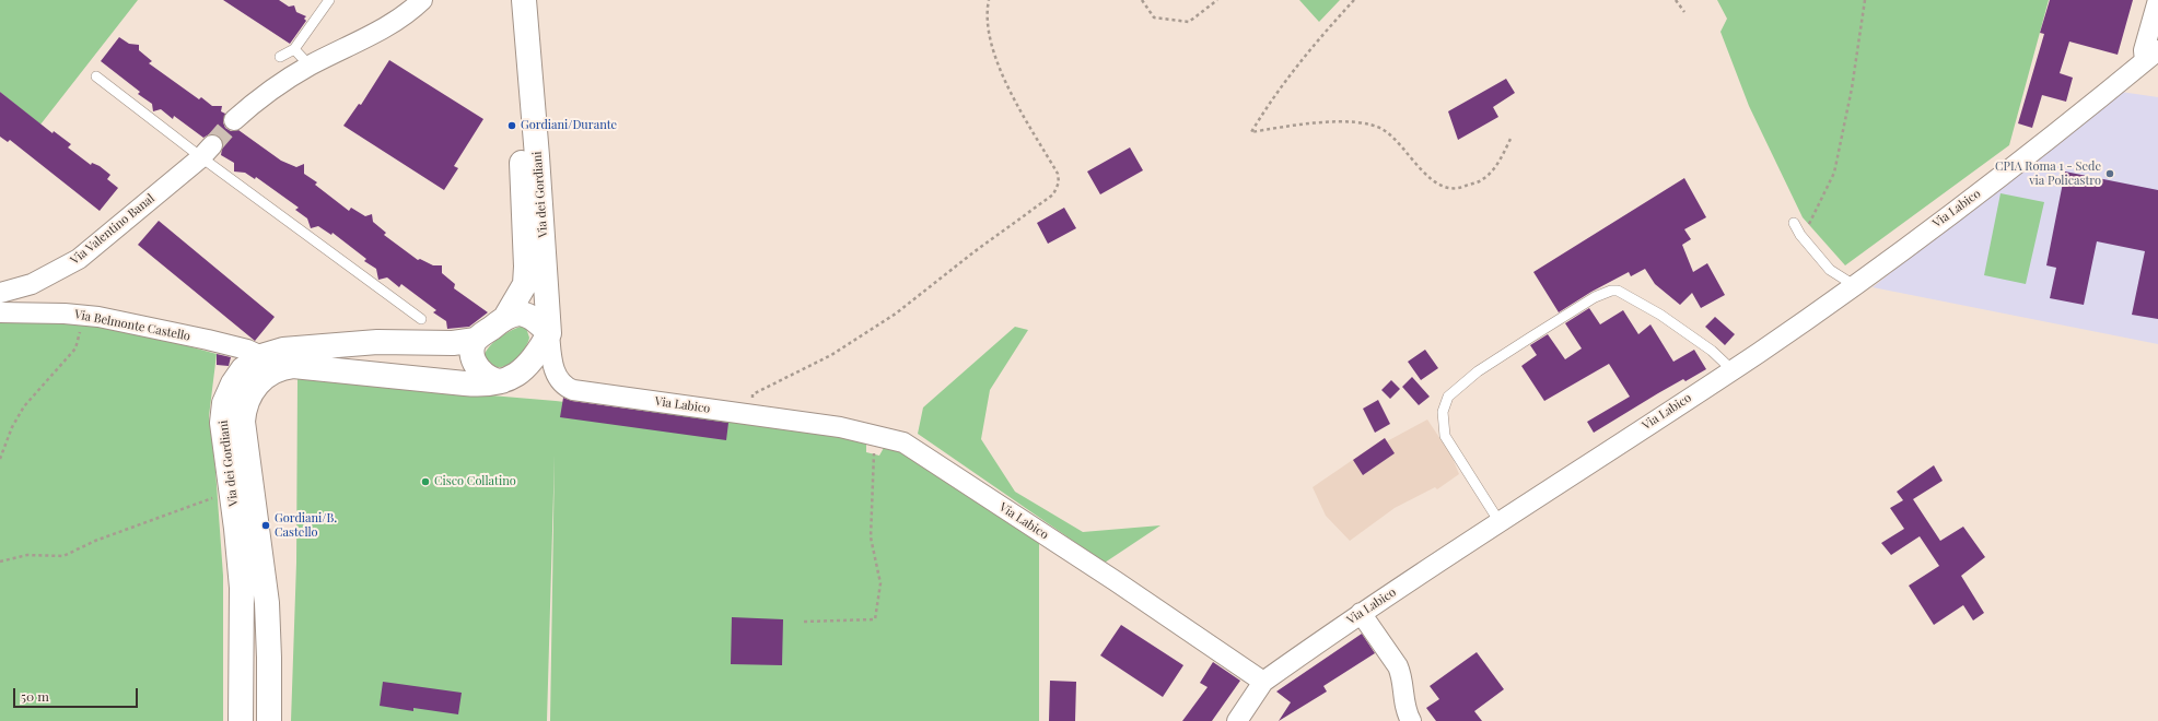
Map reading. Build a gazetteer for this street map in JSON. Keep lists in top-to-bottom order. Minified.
{"streets":{"street":["Via dei Gordiani","Via Labico","Via Valentino Banal","Via Belmonte Castello"]},"crossings":[["Via dei Gordiani","Via Labico"],["Via dei Gordiani","Via Belmonte Castello"]],"places":["Gordiani/Durante","CPIA Roma 1 - Sede via Policastro","Cisco Collatino","Gordiani/B. Castello"],"scale_bar":"50 m"}
